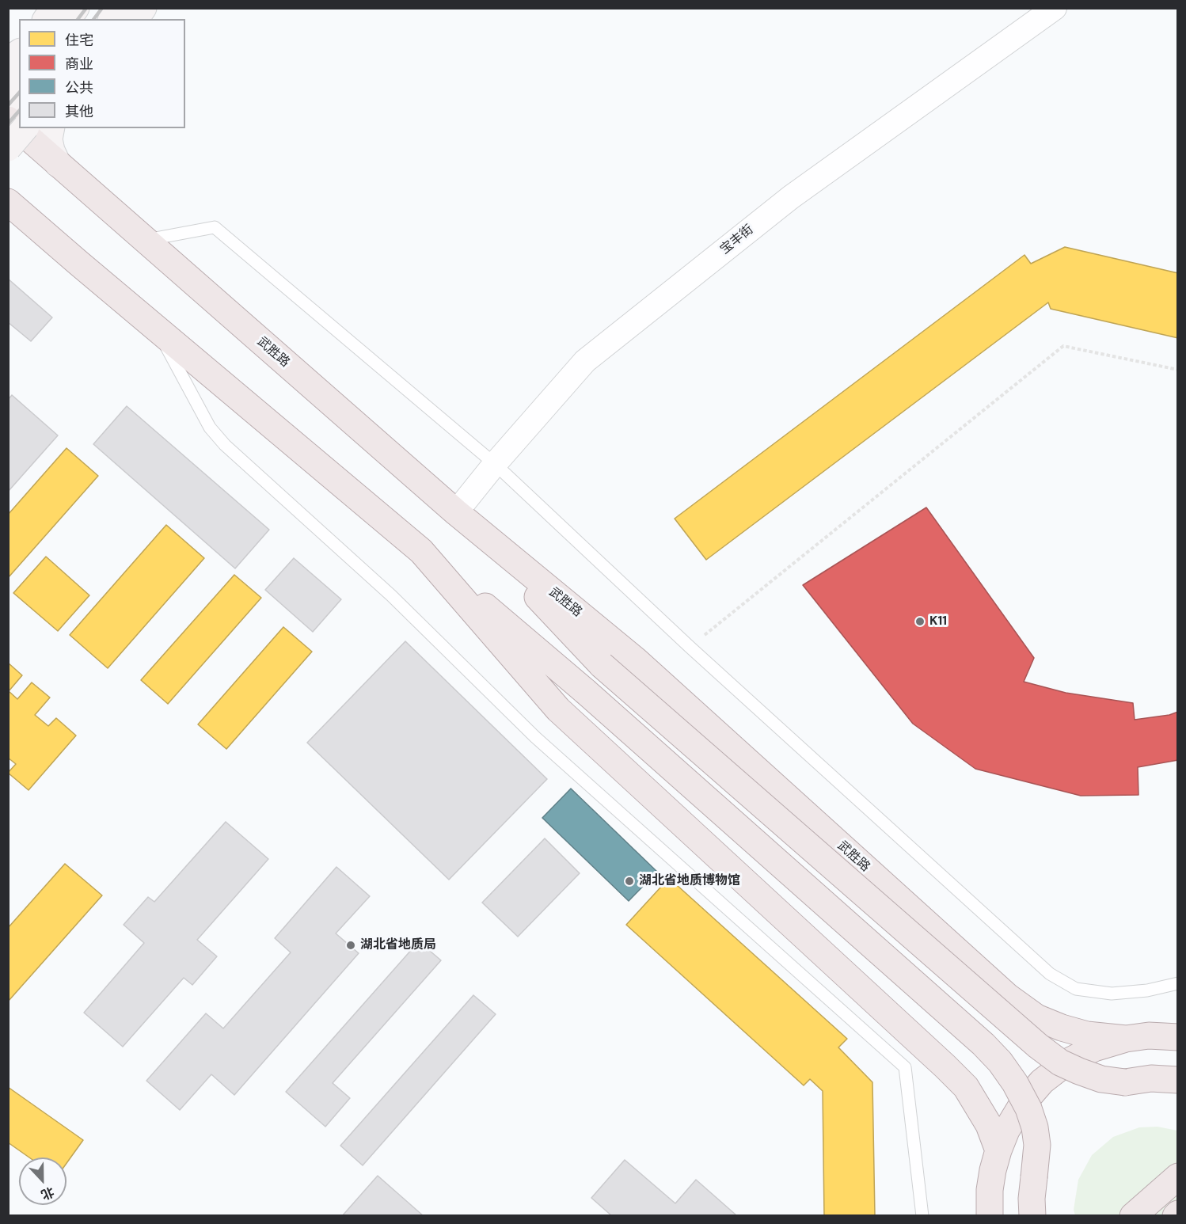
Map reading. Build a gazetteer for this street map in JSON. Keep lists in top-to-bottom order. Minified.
{"streets":{"main road":["武胜路"],"street":["宝丰街"]},"crossings":[["宝丰街","武胜路"]],"places":["K11","湖北省地质博物馆","湖北省地质局"],"legend":["住宅","商业","公共","其他"],"north":"bottom"}
